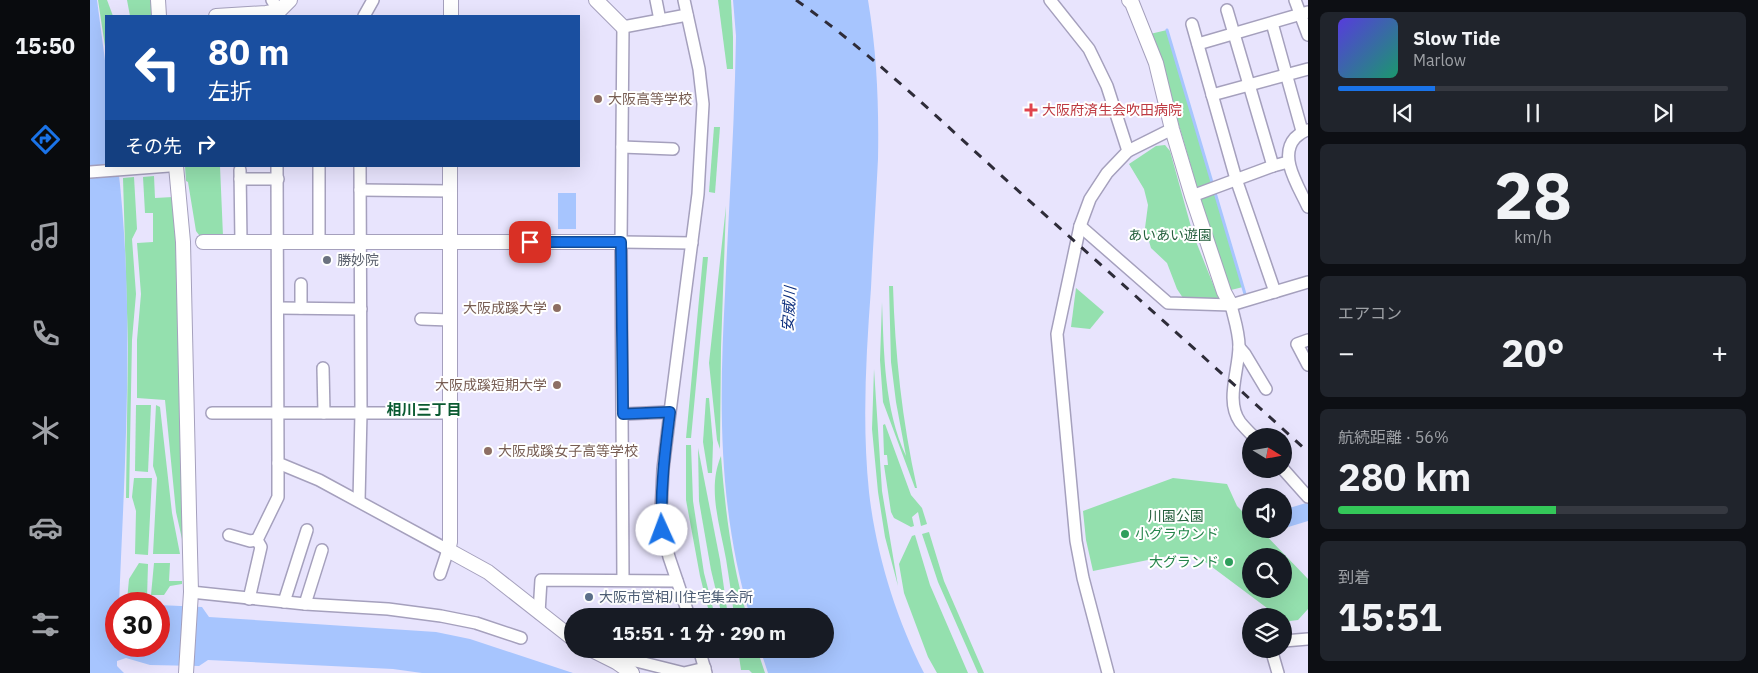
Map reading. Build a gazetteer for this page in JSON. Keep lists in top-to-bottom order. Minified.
{"districts":["相川三丁目"],"water":["安威川"],"parks":["あいあい遊園","川園公園"],"places":{"other":["大阪高等学校","勝妙院","大阪成蹊大学","大阪成蹊短期大学","大阪成蹊女子高等学校","小グラウンド","大グランド","大阪市営相川住宅集会所"],"health":["大阪府済生会吹田病院"]},"north":"right","page":{"tabs":"15:50","turn":["80 m","左折"],"song":["Slow Tide","Marlow"],"then":"その先","tile":[["28","km/h"],"エアコン",["航続距離 · 56%","280 km"],["到着","15:51"]],"heat":["−","20°","+"],"limit":"30","trip":"15:51 · 1 分 · 290 m"}}
